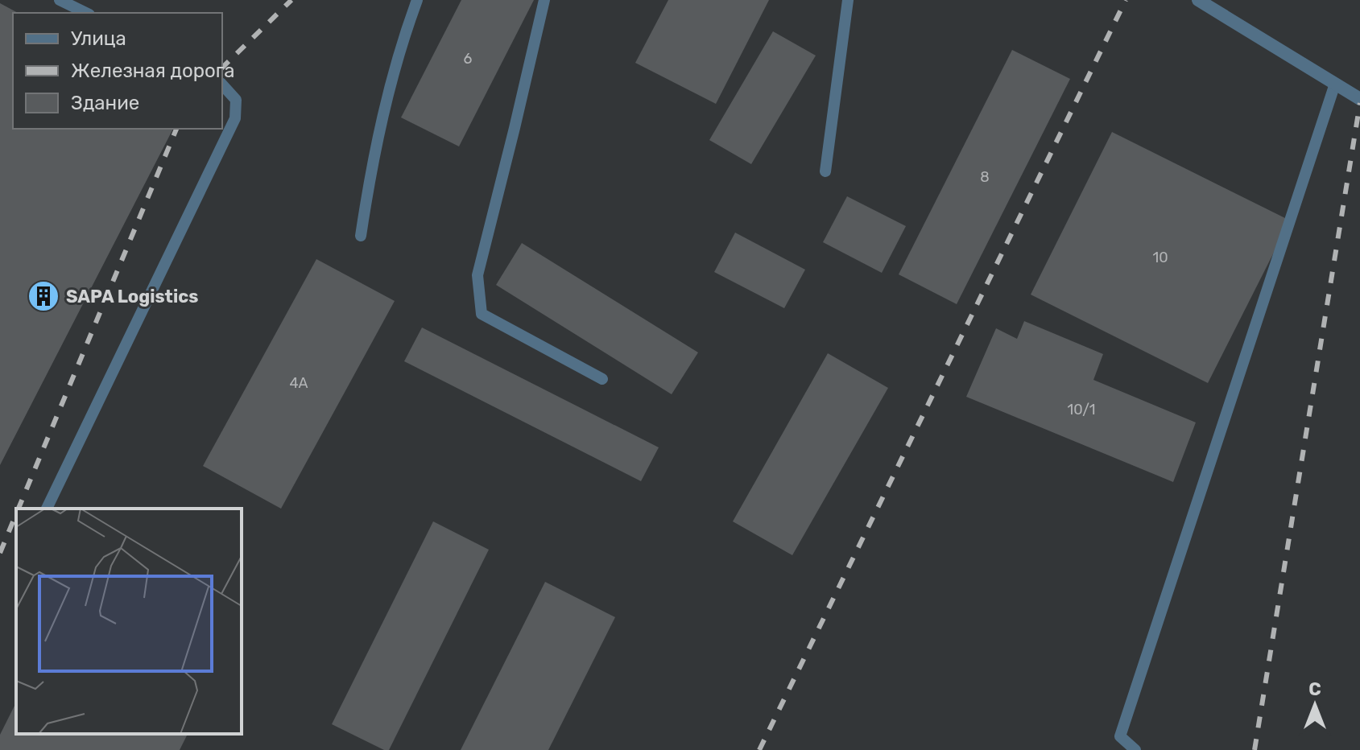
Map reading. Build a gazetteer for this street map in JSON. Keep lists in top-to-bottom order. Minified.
{"places":{"building":["SAPA Logistics"]},"house_numbers":["6","8","10","4А","10/1"],"legend":["Улица","Железная дорога","Здание"],"north":"top"}
